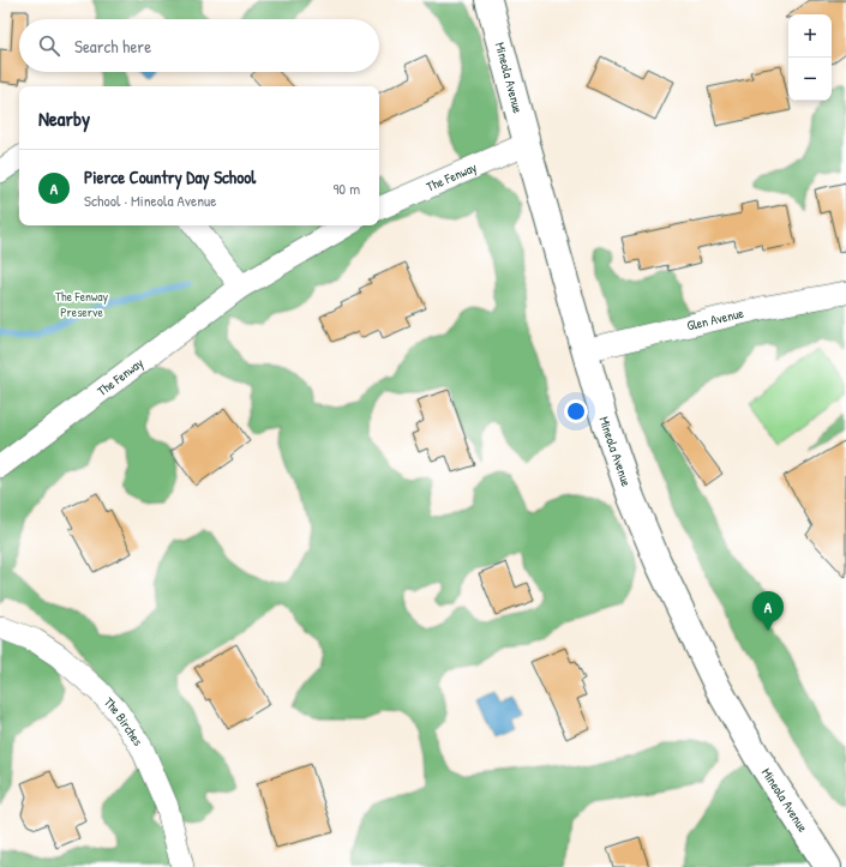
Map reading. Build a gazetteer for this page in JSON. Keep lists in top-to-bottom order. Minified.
{"streets":{"main road":["Mineola Avenue"],"street":["The Fenway","Glen Avenue","The Birches"]},"crossings":[["Mineola Avenue","The Fenway"],["Mineola Avenue","Glen Avenue"]],"parks":["The Fenway Preserve"],"page":{"map_buttons":["+","−"],"search":"Search here","heading":"Nearby","list":[{"mark":"A","name":"Pierce Country Day School","note":"School · Mineola Avenue","value":"90 m"}],"pins":"A"}}
